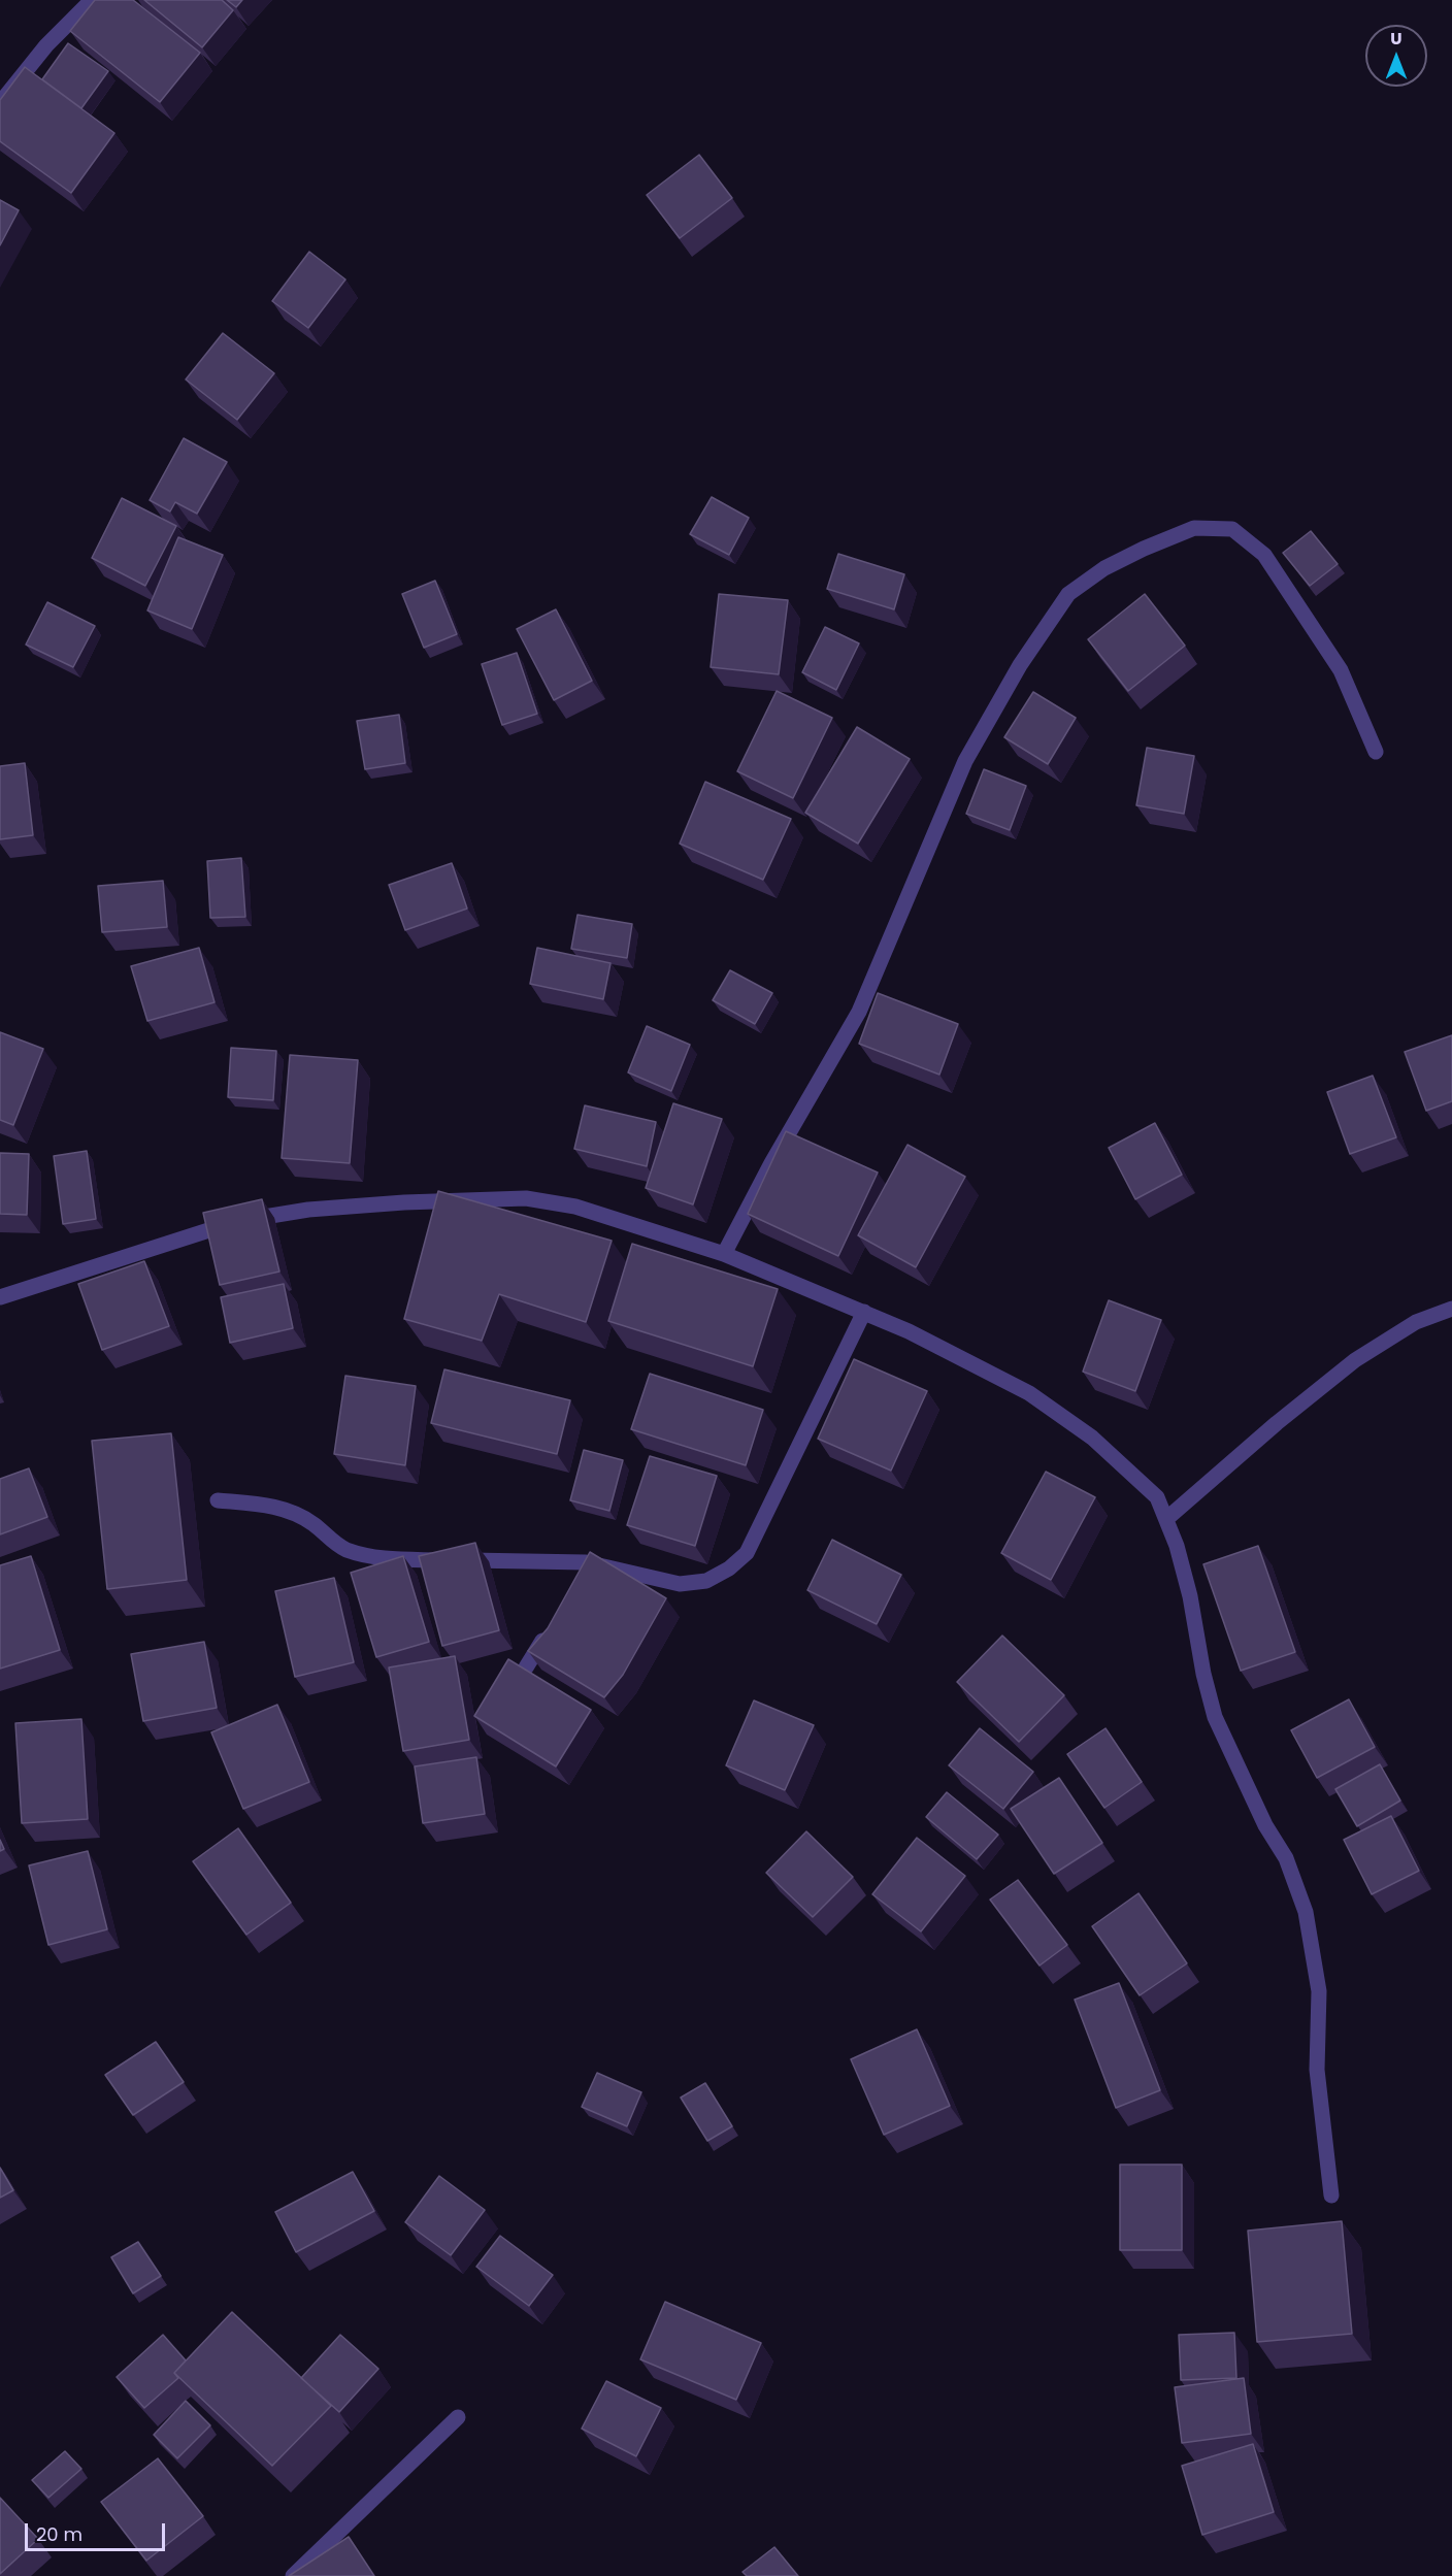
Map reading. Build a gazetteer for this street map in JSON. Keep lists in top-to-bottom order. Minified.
{"scale_bar":"20 m","north":"top"}
